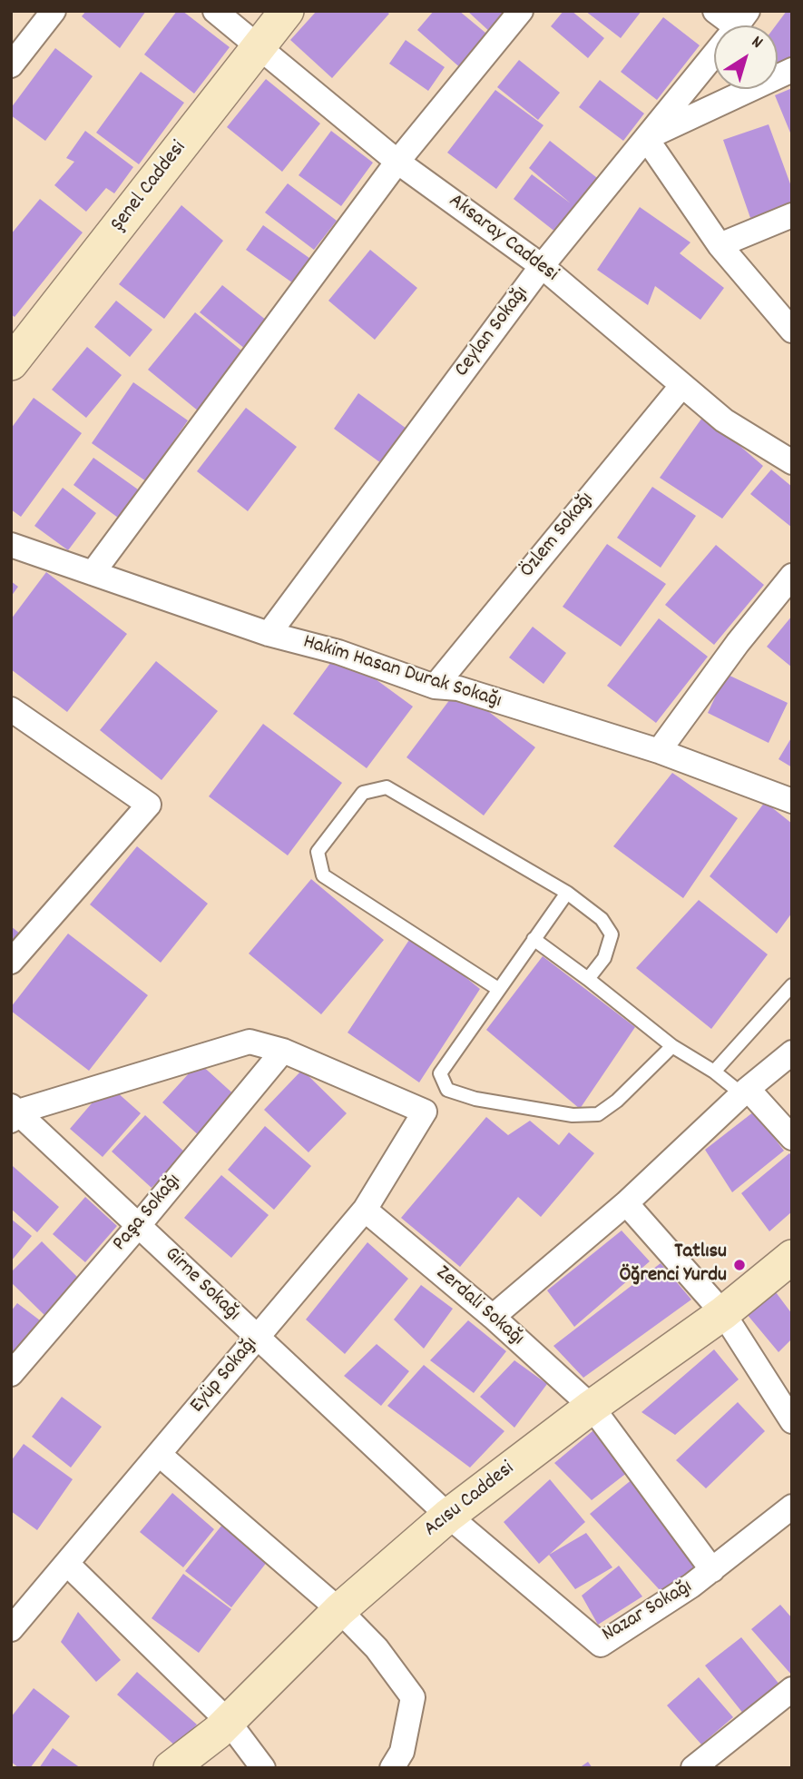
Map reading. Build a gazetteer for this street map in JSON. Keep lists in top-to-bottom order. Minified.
{"streets":{"street":["Şenel Caddesi","Aksaray Caddesi","Ceylan Sokağı","Özlem Sokağı","Hakim Hasan Durak Sokağı","Paşa Sokağı","Girne Sokağı","Zerdali Sokağı","Eyüp Sokağı","Acısu Caddesi","Nazar Sokağı"]},"crossings":[["Şenel Caddesi","Aksaray Caddesi"],["Aksaray Caddesi","Ceylan Sokağı"],["Aksaray Caddesi","Özlem Sokağı"],["Ceylan Sokağı","Hakim Hasan Durak Sokağı"],["Özlem Sokağı","Hakim Hasan Durak Sokağı"],["Paşa Sokağı","Girne Sokağı"],["Paşa Sokağı","Eyüp Sokağı"],["Girne Sokağı","Eyüp Sokağı"],["Girne Sokağı","Acısu Caddesi"],["Girne Sokağı","Nazar Sokağı"],["Zerdali Sokağı","Eyüp Sokağı"],["Zerdali Sokağı","Acısu Caddesi"],["Zerdali Sokağı","Nazar Sokağı"],["Acısu Caddesi","Nazar Sokağı"]],"places":["Tatlısu Öğrenci Yurdu"],"north":"top right"}
